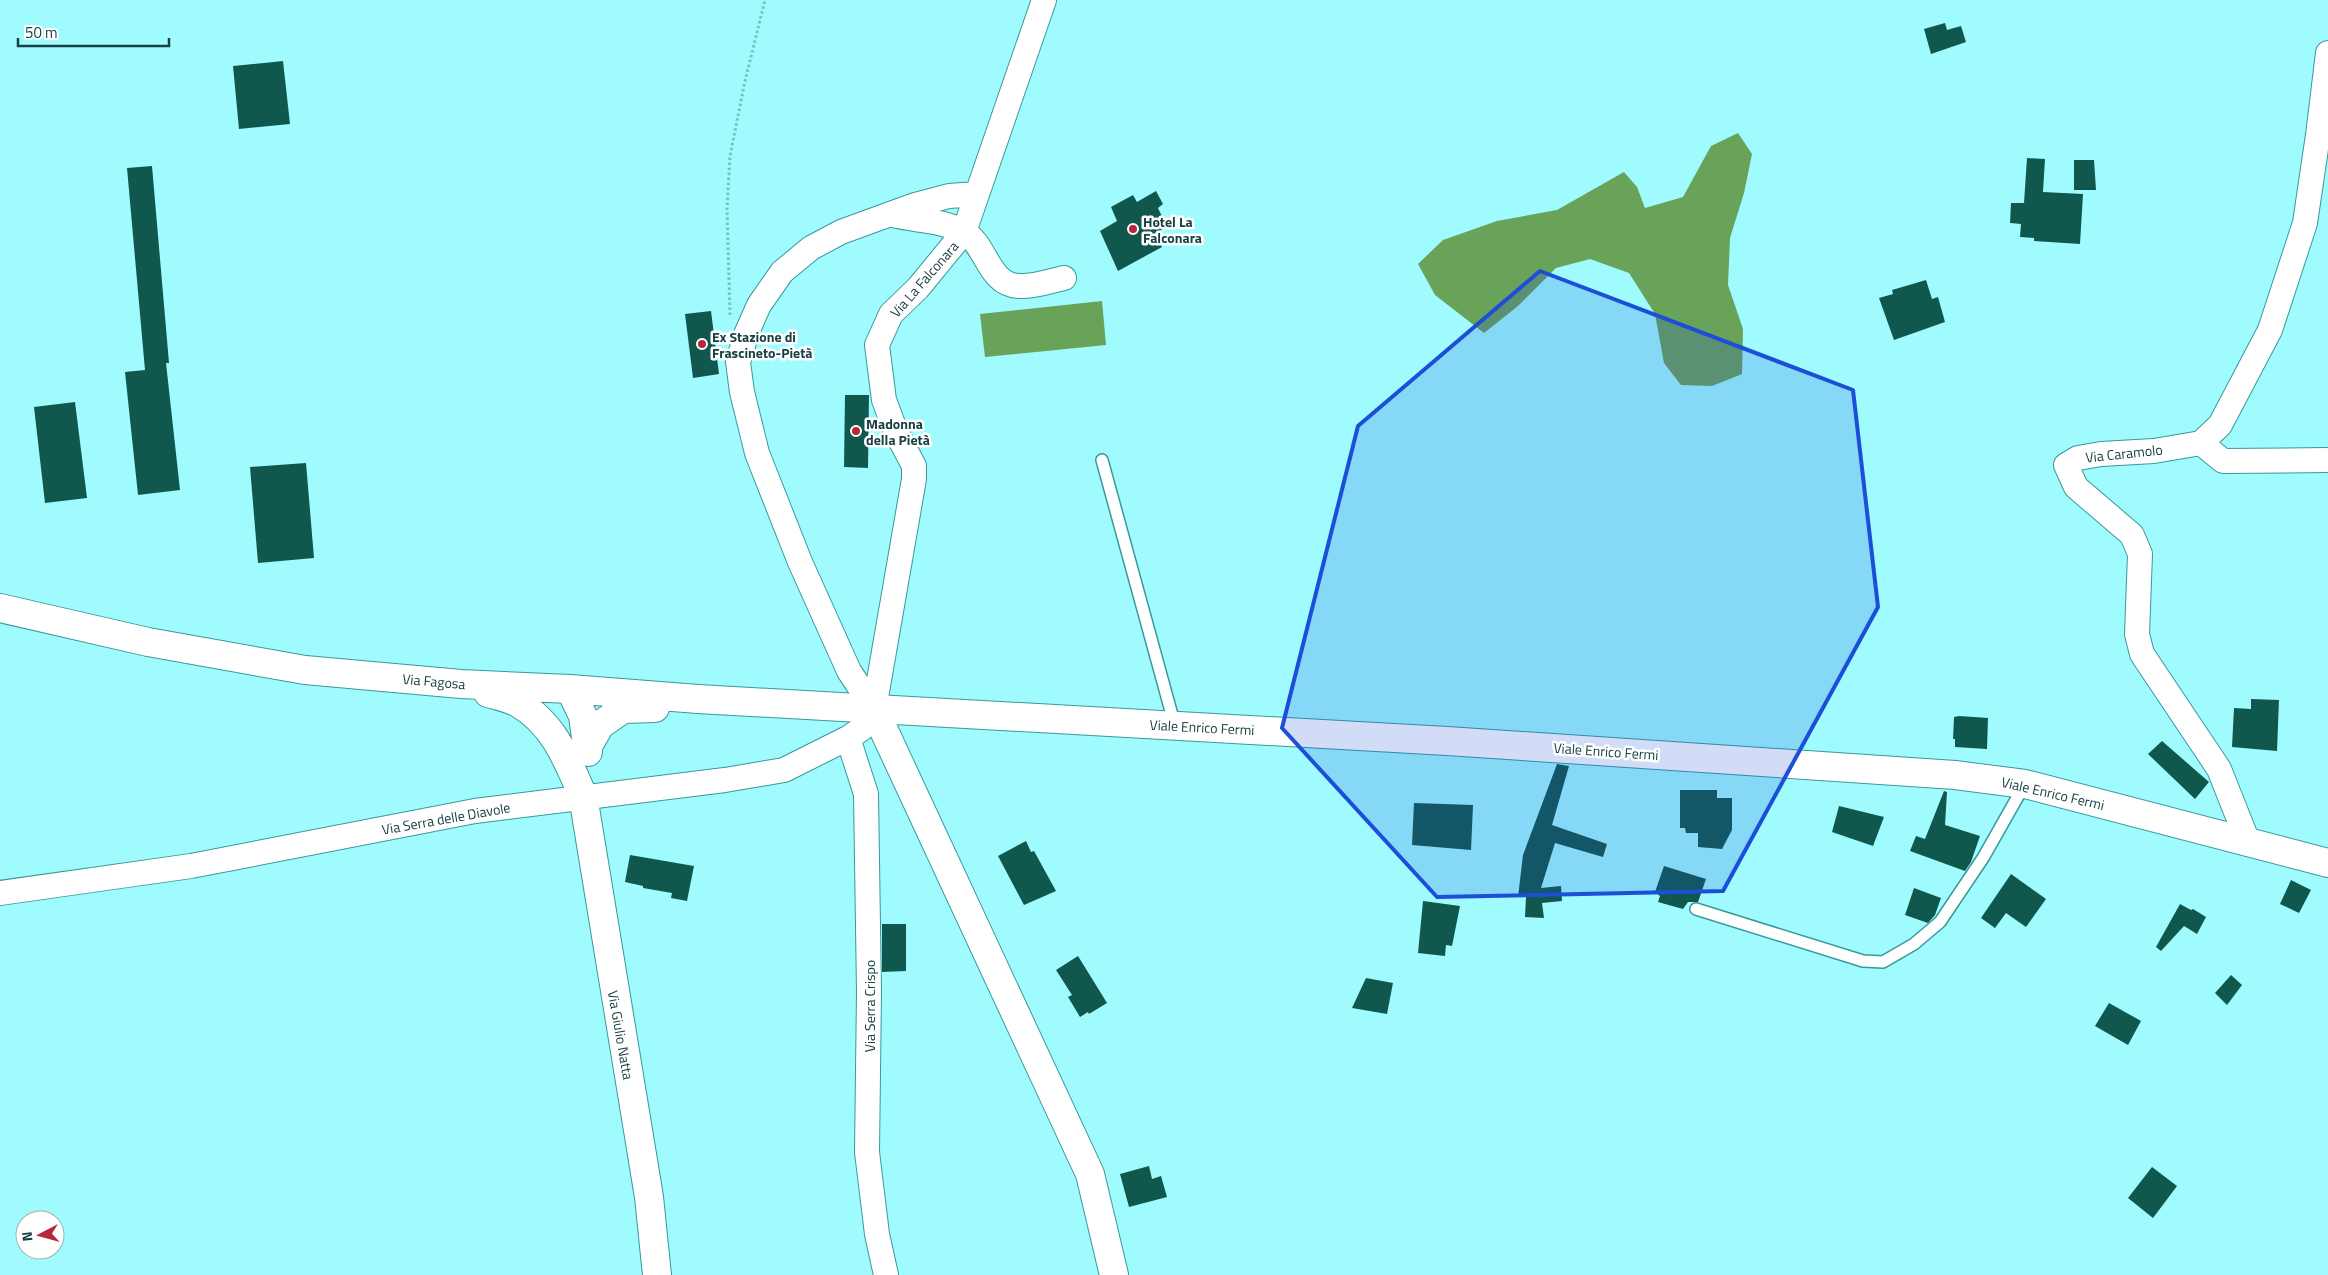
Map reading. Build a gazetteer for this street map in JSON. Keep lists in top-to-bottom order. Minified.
{"streets":{"main road":["Via Fagosa","Viale Enrico Fermi","Via Giulio Natta"],"street":["Via La Falconara","Via Caramolo","Via Serra delle Diavole","Via Serra Crispo"]},"crossings":[["Via La Falconara","Via Fagosa"],["Via La Falconara","Viale Enrico Fermi"],["Via La Falconara","Via Serra delle Diavole"],["Via Caramolo","Viale Enrico Fermi"],["Via Fagosa","Viale Enrico Fermi"],["Via Fagosa","Via Serra delle Diavole"],["Viale Enrico Fermi","Via Serra delle Diavole"],["Via Serra delle Diavole","Via Serra Crispo"],["Via Serra delle Diavole","Via Giulio Natta"]],"places":["Hotel La Falconara","Ex Stazione di Frascineto-Pietà","Madonna della Pietà"],"scale_bar":"50 m","north":"left"}
